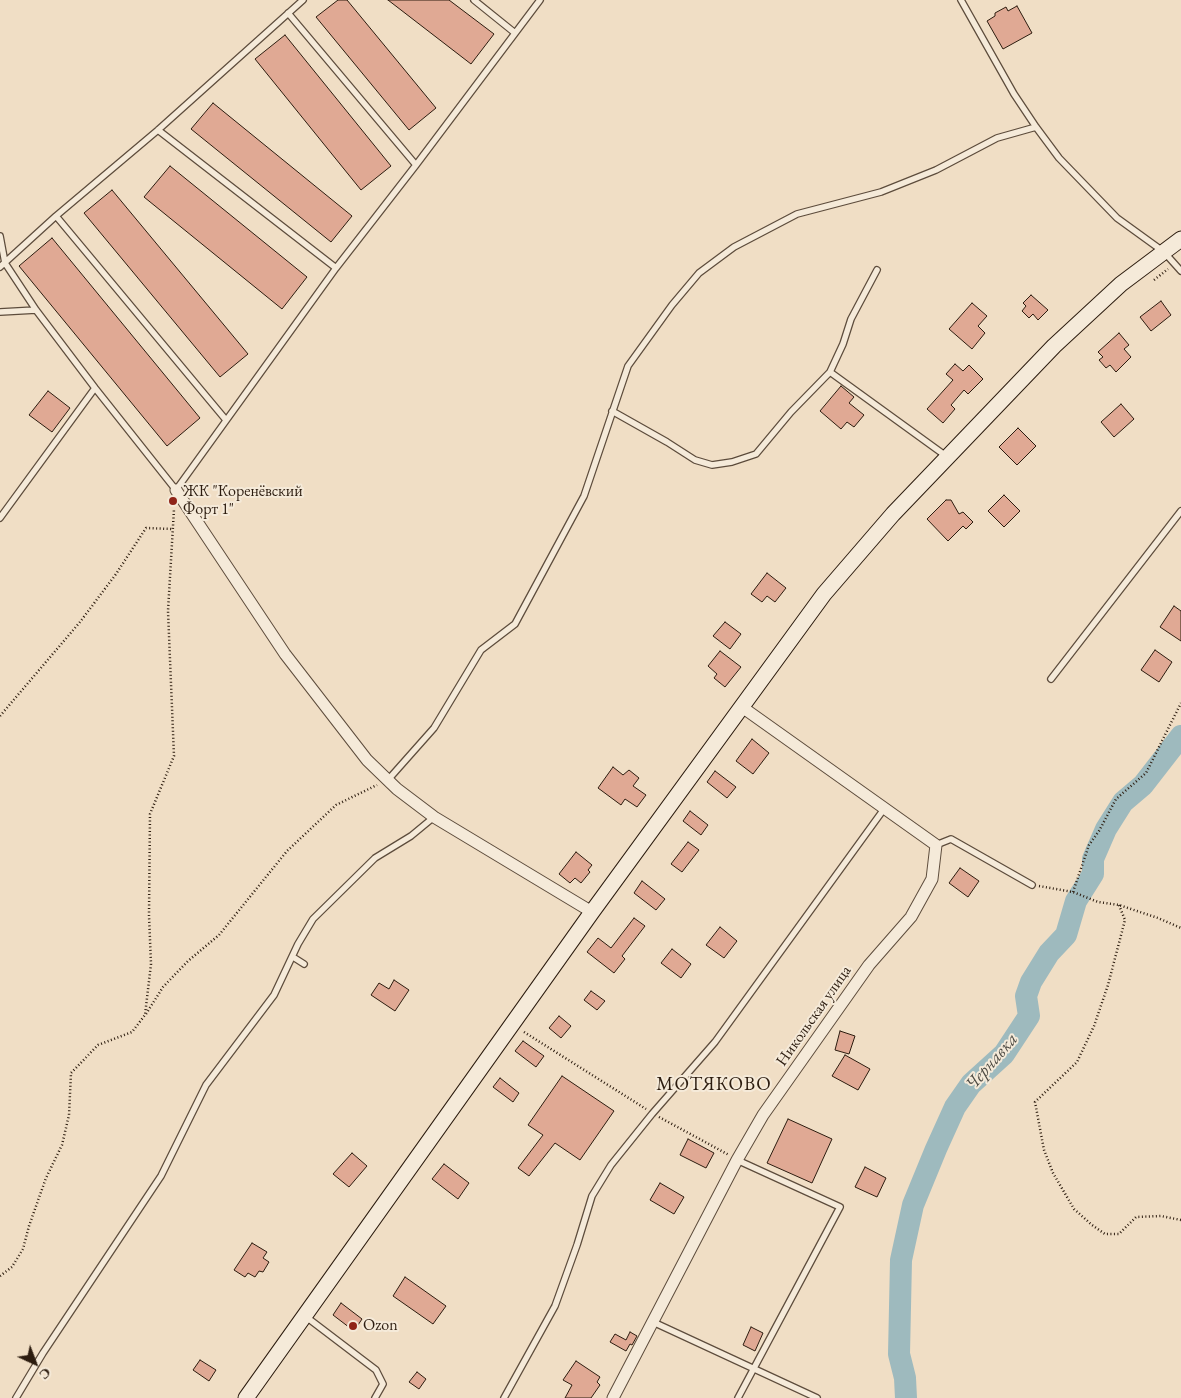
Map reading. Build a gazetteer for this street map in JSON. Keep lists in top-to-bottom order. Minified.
{"streets":{"street":["Никольская улица"]},"districts":["МОТЯКОВО"],"water":["Чернавка"],"places":["ЖК \"Коренёвский Форт 1\"","Ozon"],"north":"bottom right"}
